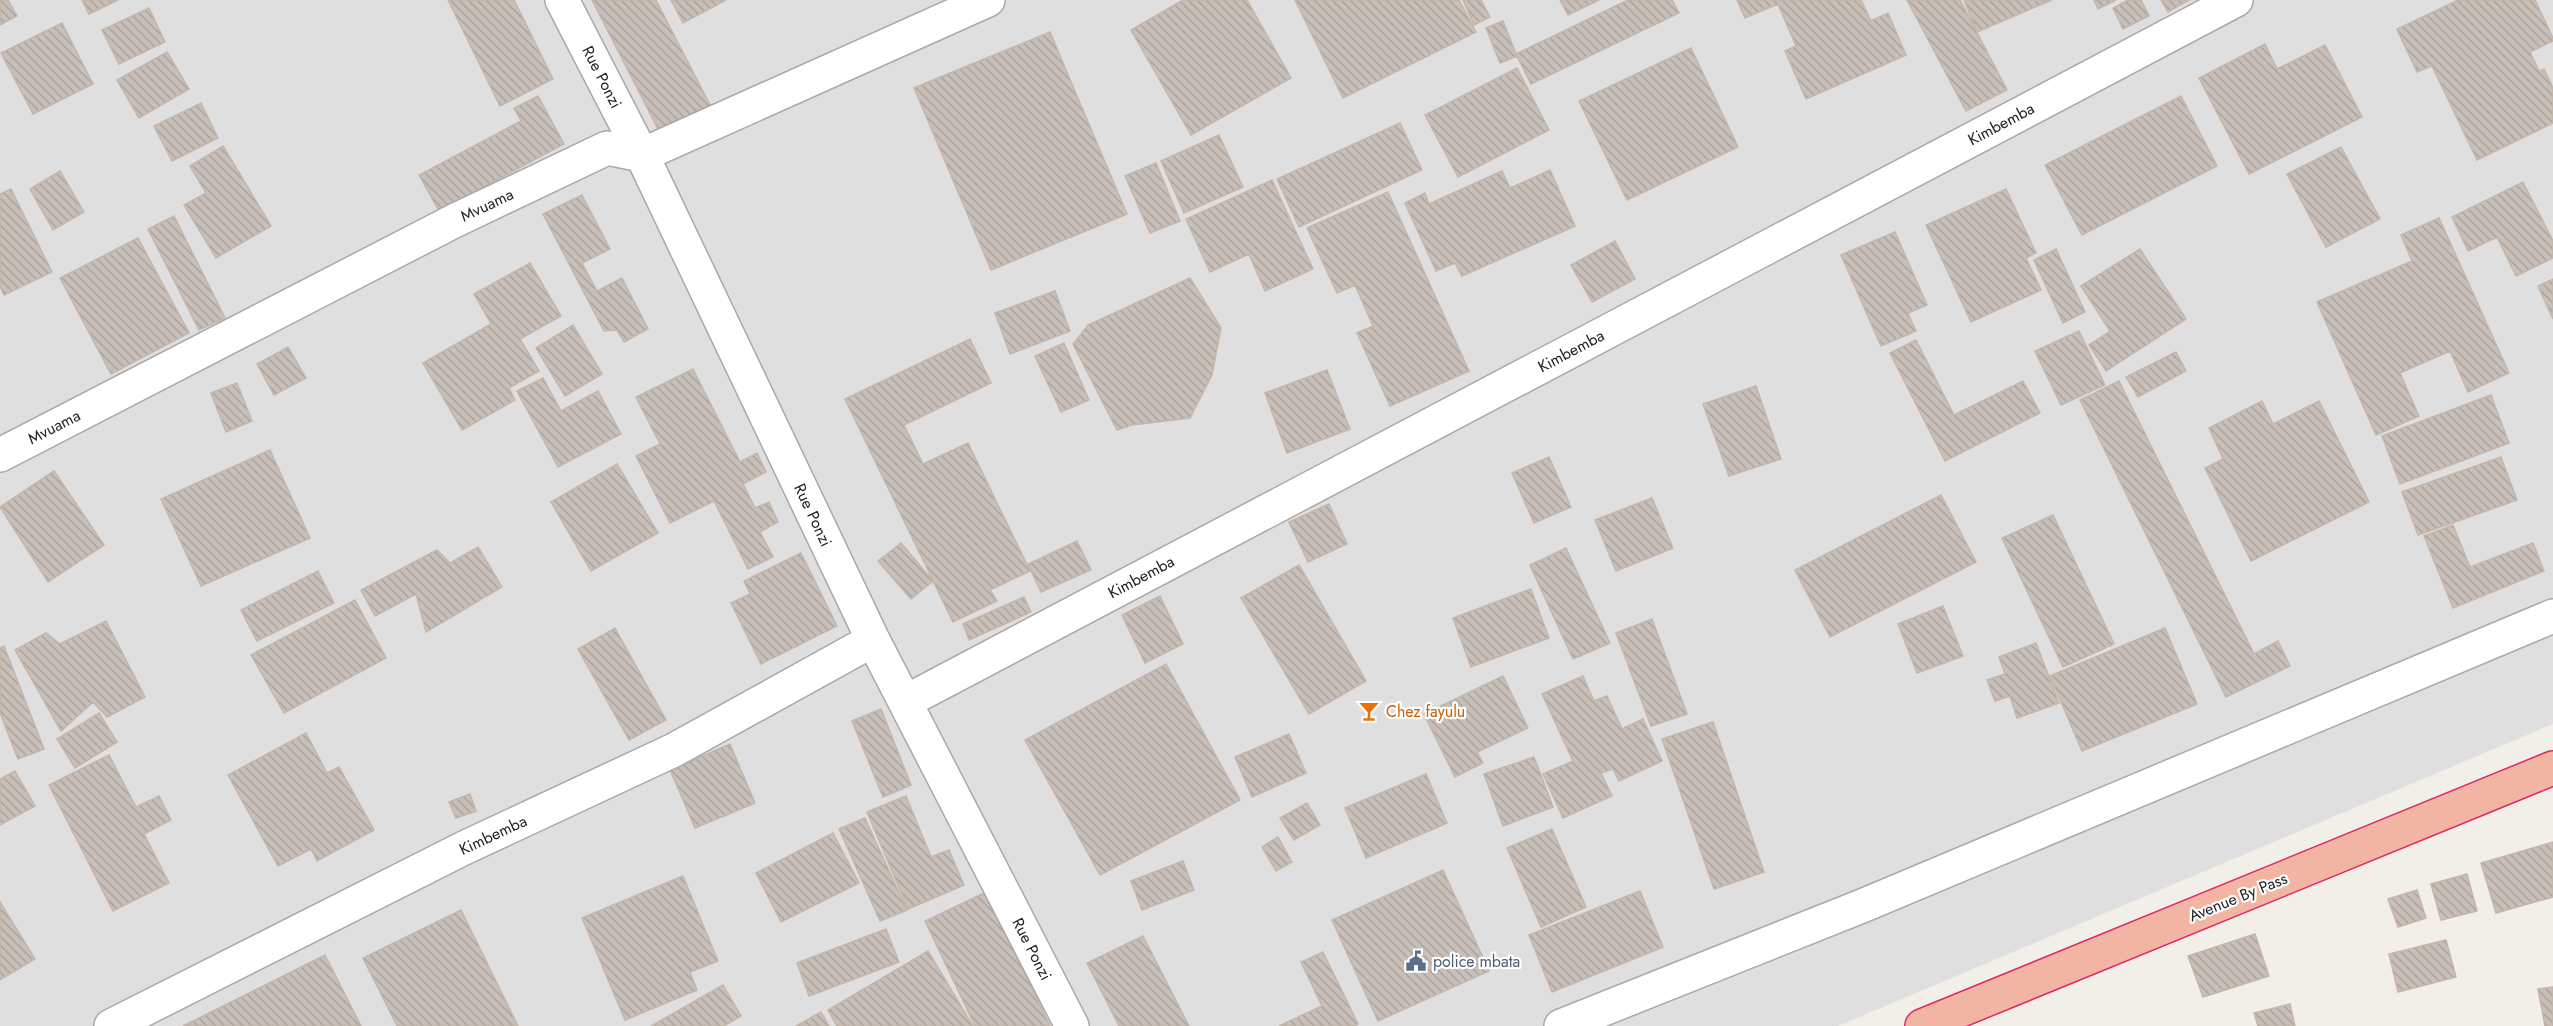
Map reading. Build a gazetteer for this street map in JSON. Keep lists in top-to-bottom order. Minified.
{"streets":{"highway":["Avenue By Pass"],"street":["Rue Ponzi","Kimbemba","Mvuama"]},"crossings":[["Rue Ponzi","Kimbemba"],["Rue Ponzi","Mvuama"]],"places":{"bar":["Chez fayulu"],"public building":["police mbata"]}}
